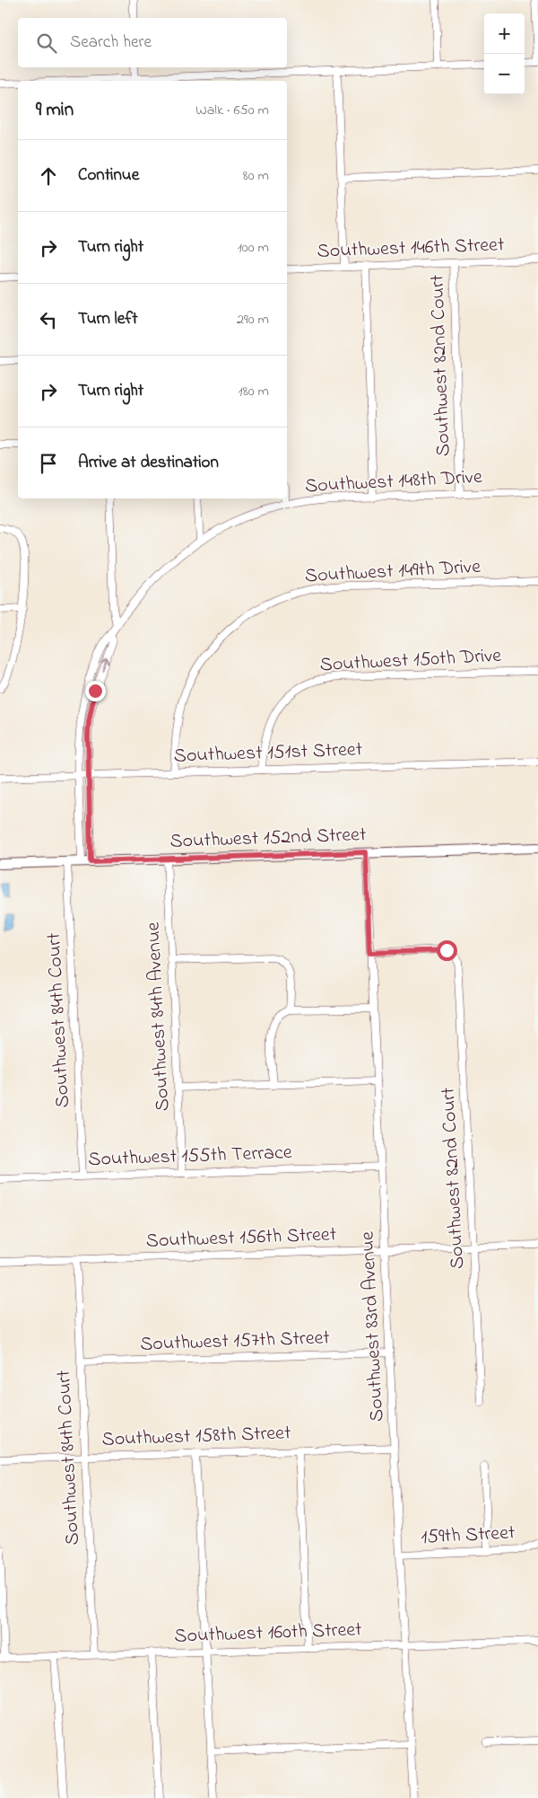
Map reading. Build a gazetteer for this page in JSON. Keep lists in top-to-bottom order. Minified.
{"streets":{"main road":["Southwest 152nd Street"],"street":["Southwest 146th Street","Southwest 82nd Court","Southwest 148th Drive","Southwest 149th Drive","Southwest 150th Drive","Southwest 151st Street","Southwest 84th Avenue","Southwest 84th Court","Southwest 155th Terrace","Southwest 156th Street","Southwest 83rd Avenue","Southwest 157th Street","Southwest 158th Street","159th Street","Southwest 160th Street"]},"crossings":[["Southwest 146th Street","Southwest 82nd Court"],["Southwest 82nd Court","Southwest 148th Drive"],["Southwest 82nd Court","Southwest 156th Street"],["Southwest 82nd Court","Southwest 83rd Avenue"],["Southwest 149th Drive","Southwest 151st Street"],["Southwest 150th Drive","Southwest 151st Street"],["Southwest 152nd Street","Southwest 84th Avenue"],["Southwest 152nd Street","Southwest 84th Court"],["Southwest 152nd Street","Southwest 83rd Avenue"],["Southwest 84th Avenue","Southwest 155th Terrace"],["Southwest 84th Court","Southwest 155th Terrace"],["Southwest 84th Court","Southwest 156th Street"],["Southwest 84th Court","Southwest 157th Street"],["Southwest 84th Court","Southwest 158th Street"],["Southwest 84th Court","Southwest 160th Street"],["Southwest 155th Terrace","Southwest 83rd Avenue"],["Southwest 156th Street","Southwest 83rd Avenue"],["Southwest 83rd Avenue","Southwest 157th Street"],["Southwest 83rd Avenue","Southwest 158th Street"],["Southwest 83rd Avenue","159th Street"],["Southwest 83rd Avenue","Southwest 160th Street"]],"page":{"map_buttons":["+","−"],"search":"Search here","heading":["9 min","Walk · 650 m"],"list":[["Continue","80 m"],["Turn right","100 m"],["Turn left","290 m"],["Turn right","180 m"],"Arrive at destination"]}}
